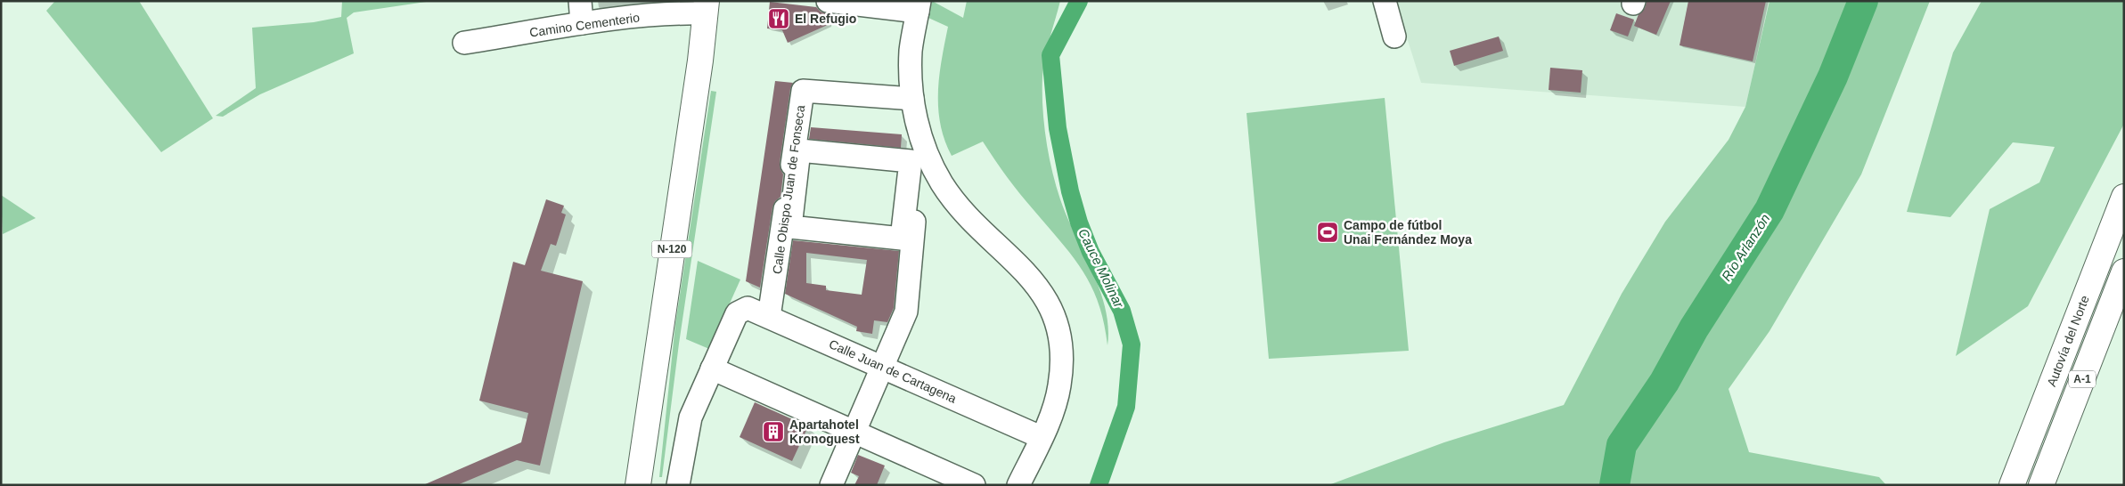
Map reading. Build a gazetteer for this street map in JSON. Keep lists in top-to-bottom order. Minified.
{"streets":{"highway":["N-120","Autovía del Norte","A-1"],"street":["Camino Cementerio","Calle Obispo Juan de Fonseca","Calle Juan de Cartagena"]},"crossings":[["Camino Cementerio","N-120"],["Calle Obispo Juan de Fonseca","Calle Juan de Cartagena"]],"water":["Río Arlanzón","Cauce Molinar"],"places":{"restaurant":["El Refugio"],"sports":["Campo de fútbol Unai Fernández Moya"],"building":["Apartahotel Kronoguest"]}}
